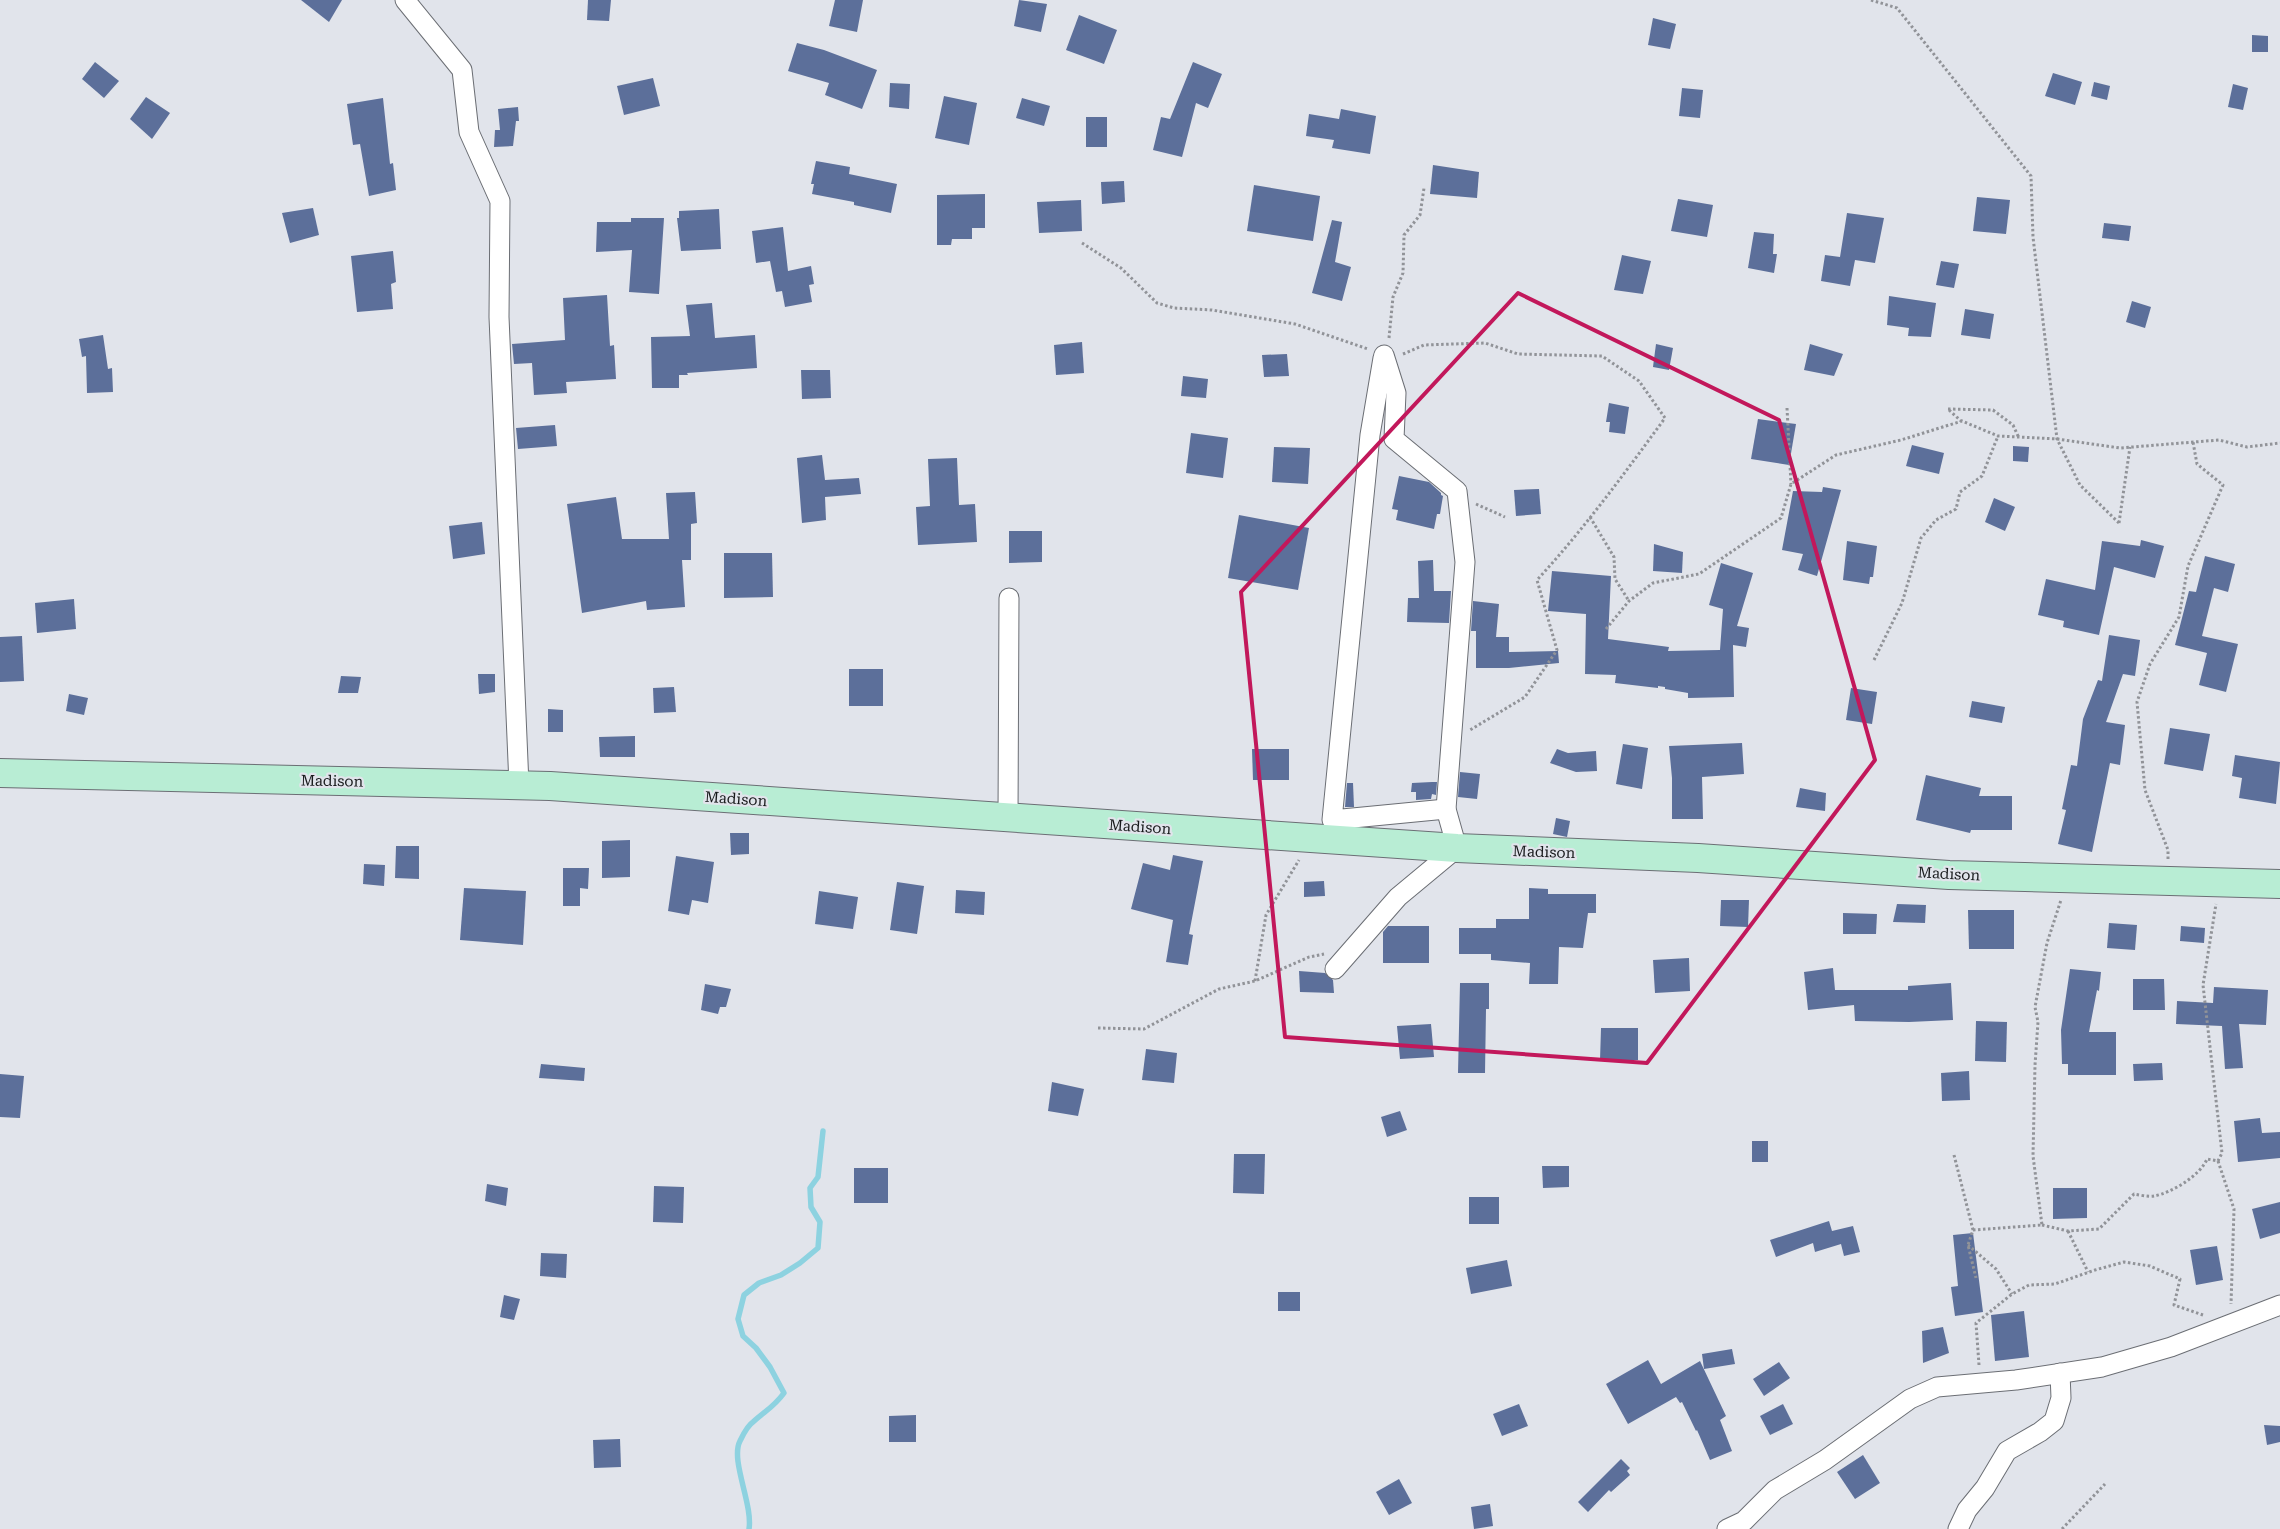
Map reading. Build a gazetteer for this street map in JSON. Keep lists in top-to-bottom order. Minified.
{"streets":{"street":["Madison"]}}
